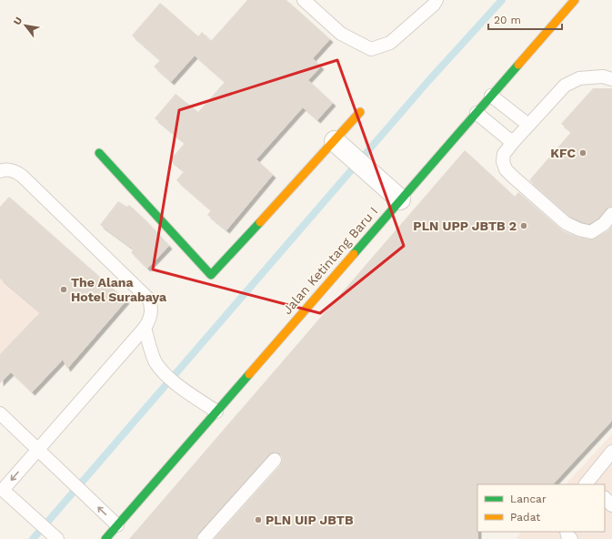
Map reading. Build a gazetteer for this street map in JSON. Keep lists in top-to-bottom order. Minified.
{"streets":{"street":["Jalan Ketintang Baru I"]},"places":["KFC","PLN UPP JBTB 2","The Alana Hotel Surabaya","PLN UIP JBTB"],"legend":["Lancar","Padat"],"scale_bar":"20 m","north":"top left"}
